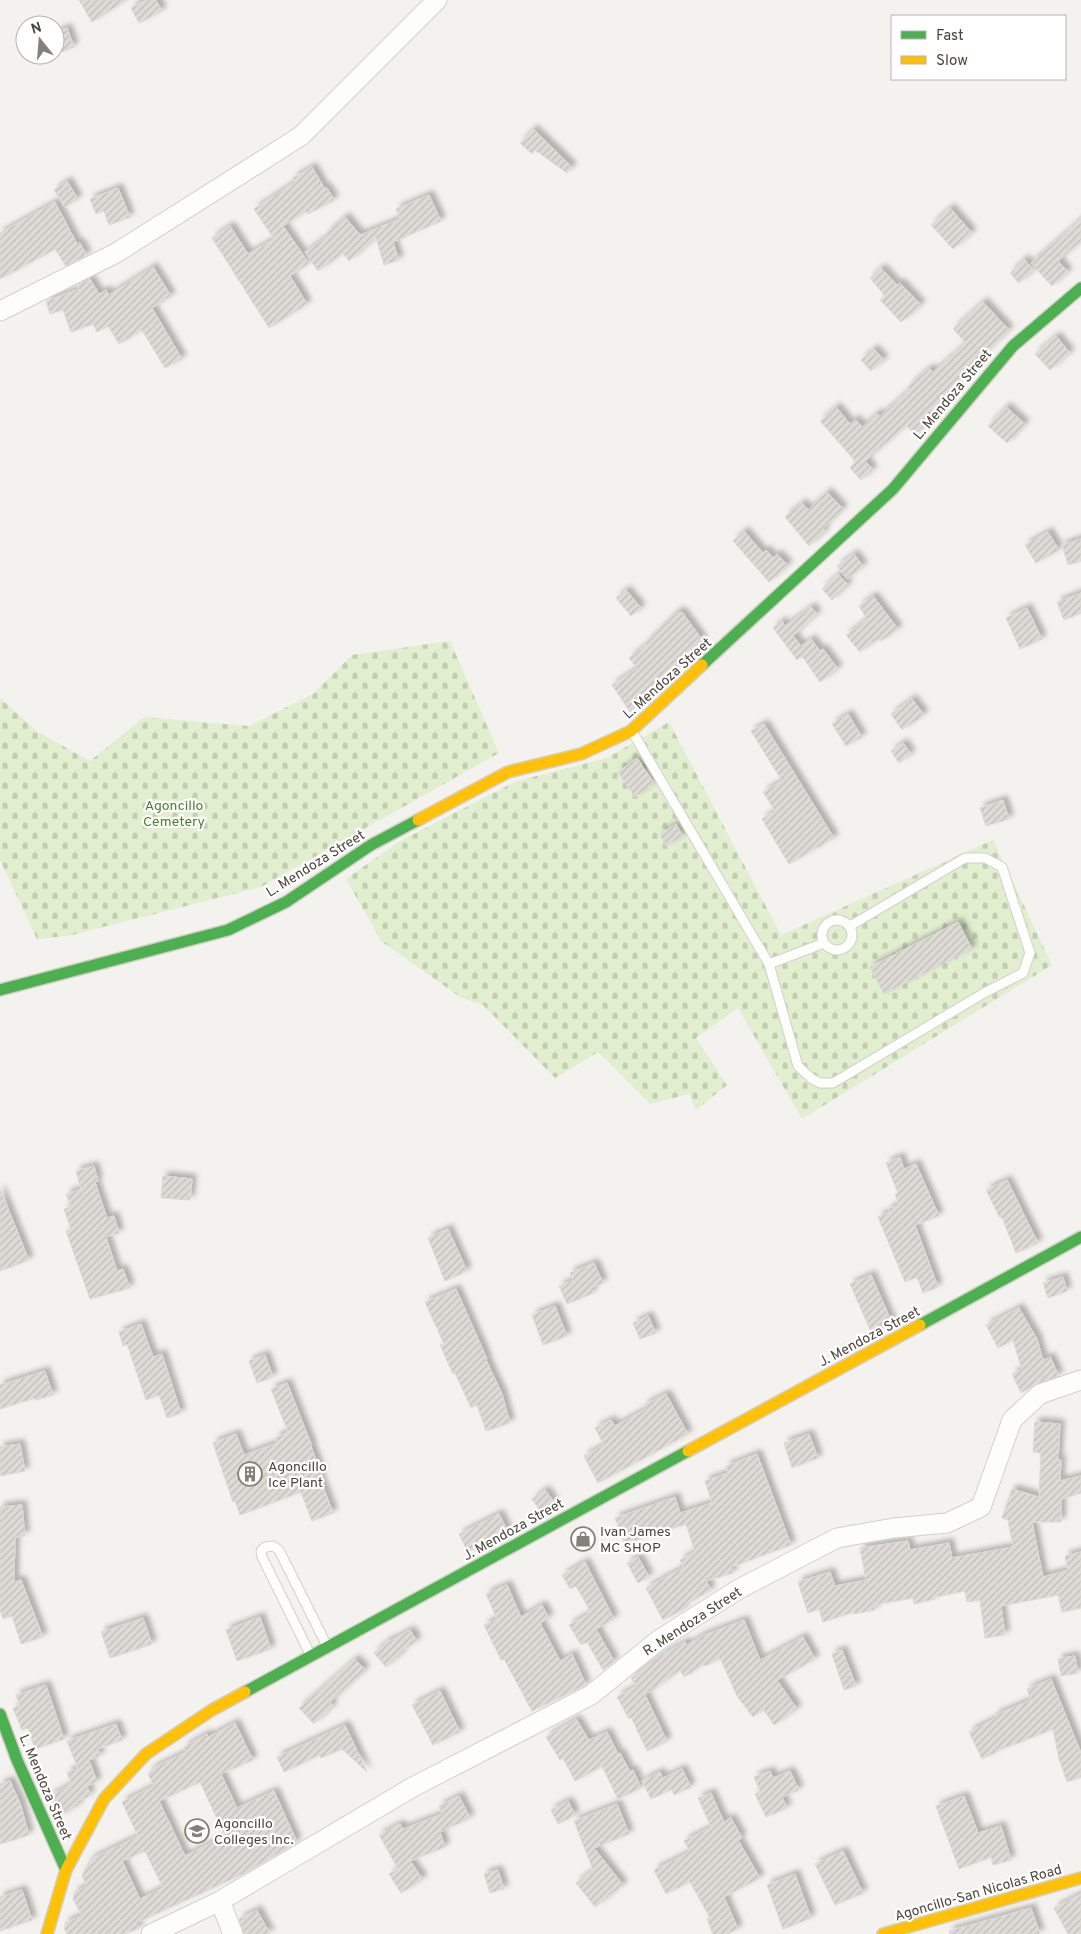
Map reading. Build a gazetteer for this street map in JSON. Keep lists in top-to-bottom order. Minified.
{"streets":{"street":["L. Mendoza Street","J. Mendoza Street","R. Mendoza Street","Agoncillo-San Nicolas Road"]},"crossings":[["L. Mendoza Street","J. Mendoza Street"]],"parks":["Agoncillo Cemetery"],"places":{"building":["Agoncillo Ice Plant"],"shop":["Ivan James MC SHOP"],"school or university":["Agoncillo Colleges Inc."]},"legend":["Fast","Slow"],"north":"top"}
